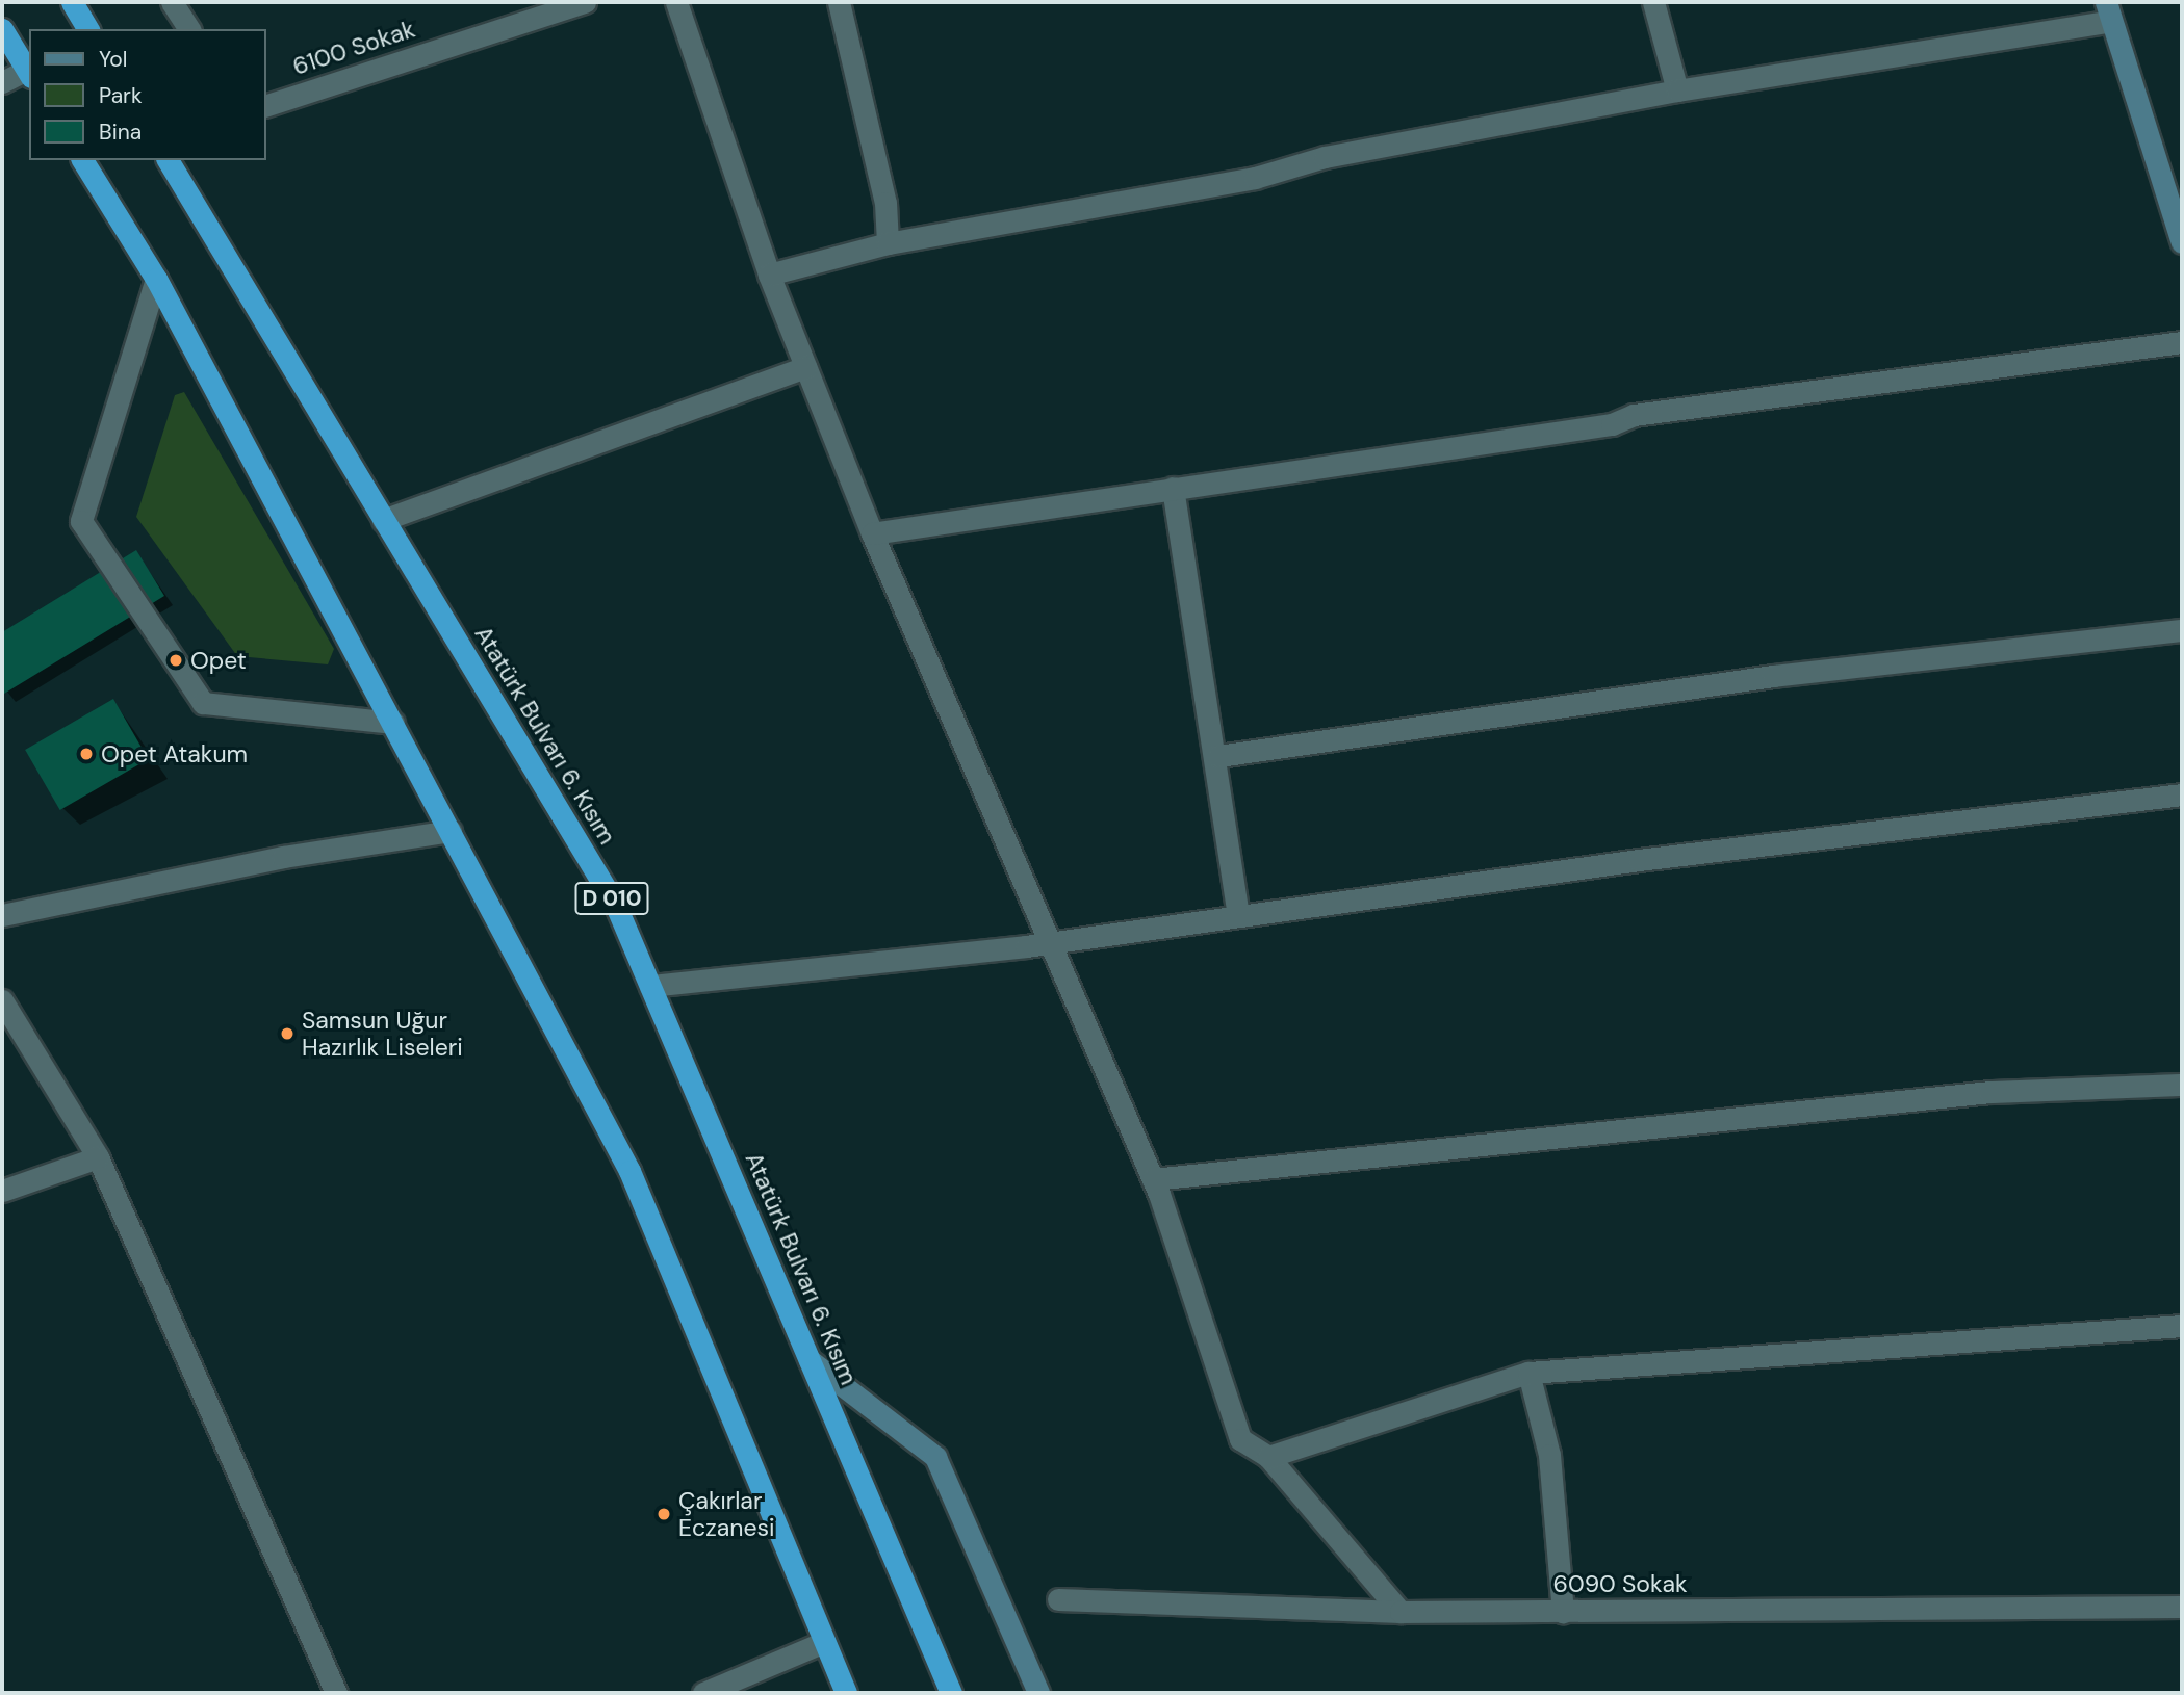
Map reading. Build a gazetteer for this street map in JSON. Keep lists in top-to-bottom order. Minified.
{"streets":{"highway":["Atatürk Bulvarı 6. Kısım","D 010"],"street":["6100 Sokak","6090 Sokak"]},"places":["Opet","Opet Atakum","Samsun Uğur Hazırlık Liseleri","Çakırlar Eczanesi"],"legend":["Yol","Park","Bina"]}
